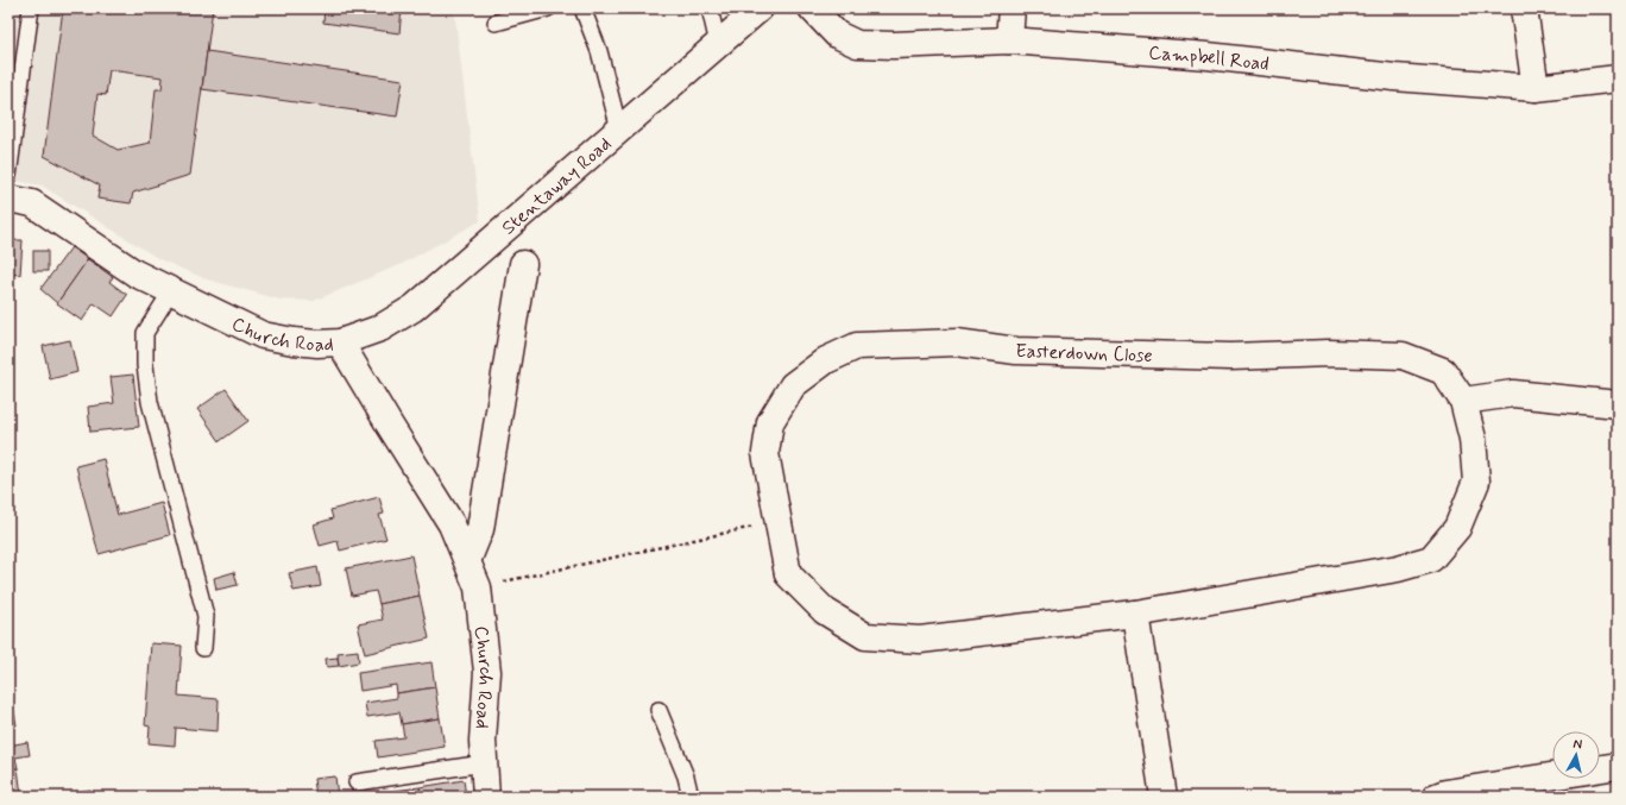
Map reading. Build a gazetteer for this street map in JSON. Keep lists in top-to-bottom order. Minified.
{"streets":{"street":["Campbell Road","Stentaway Road","Church Road","Easterdown Close"]},"crossings":[["Stentaway Road","Church Road"]],"north":"top"}
